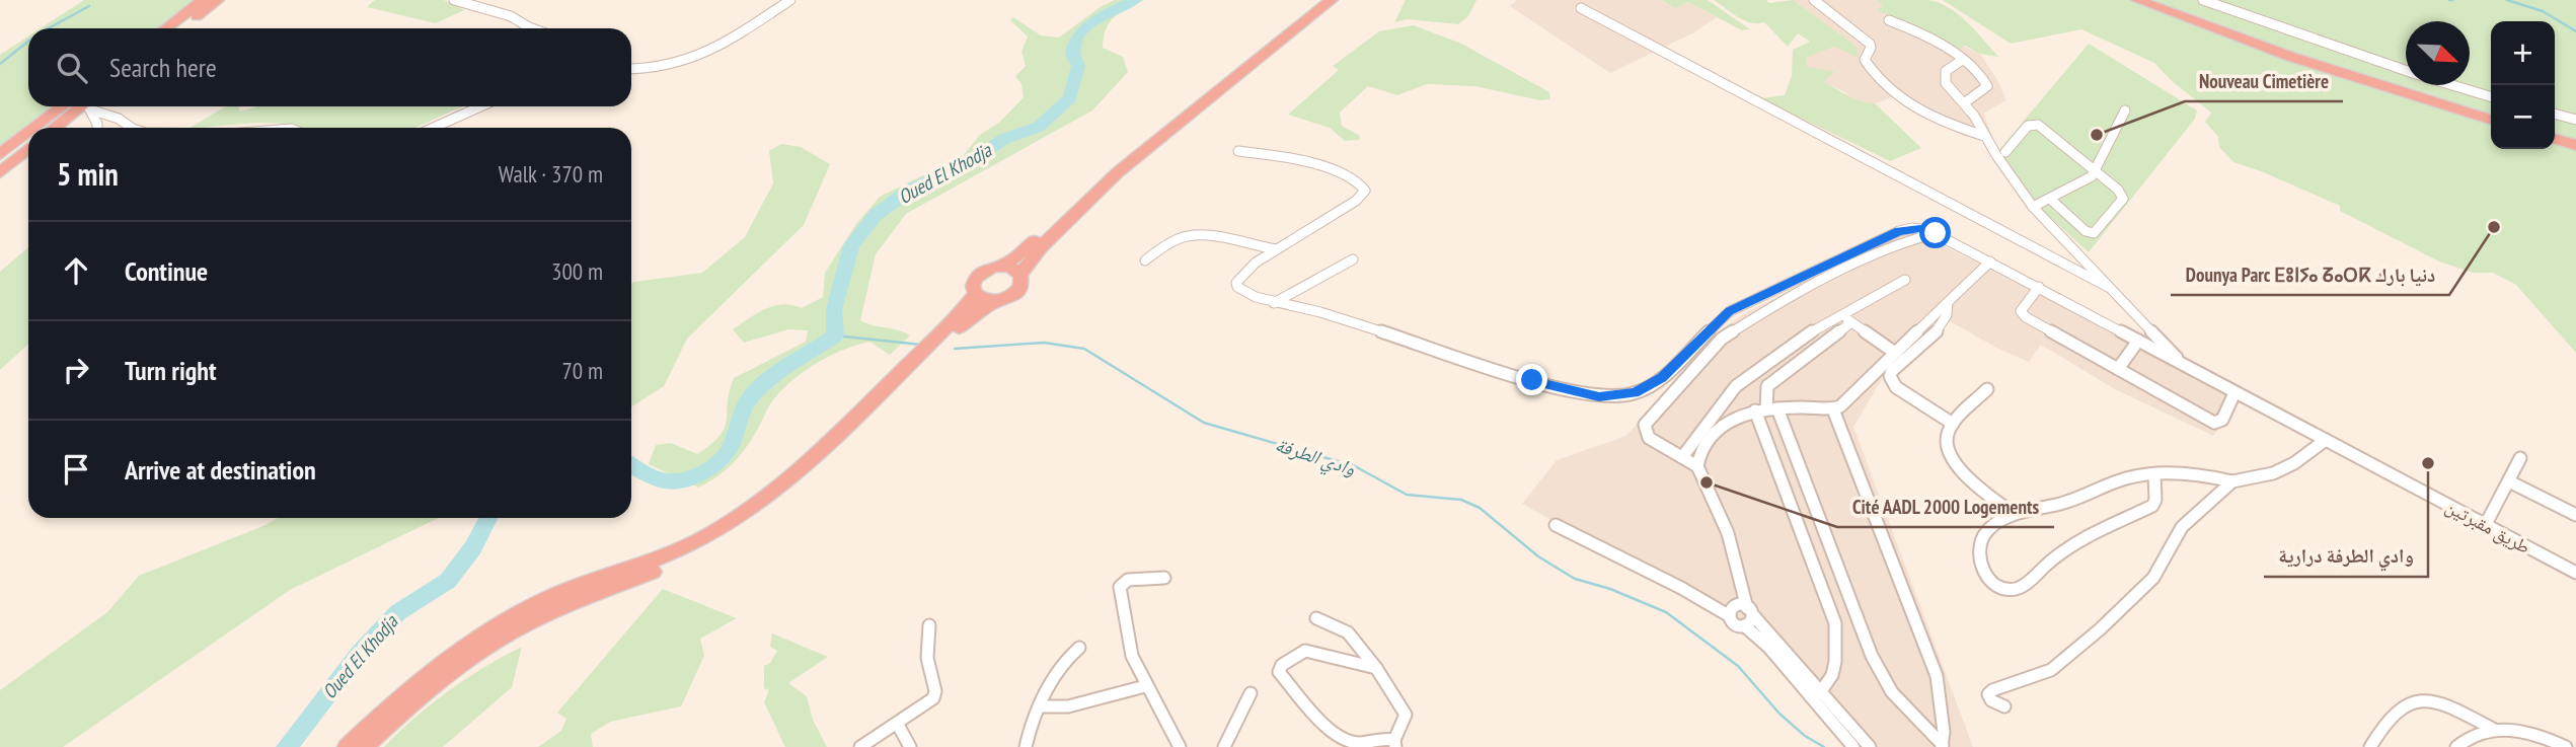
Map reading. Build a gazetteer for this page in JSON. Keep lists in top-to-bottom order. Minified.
{"streets":{"street":["طريق مقبرتين"]},"water":["Oued El Khodja","وادي الطرفة"],"places":["Nouveau Cimetière","Dounya Parc ⴹⵓⵏⵢⴰ ⵒⴰⵔⴽ دنيا بارك","وادي الطرفة درارية","Cité AADL 2000 Logements"],"north":"bottom right","page":{"map_buttons":["+","−"],"search":"Search here","heading":["5 min","Walk · 370 m"],"list":[["Continue","300 m"],["Turn right","70 m"],"Arrive at destination"]}}
